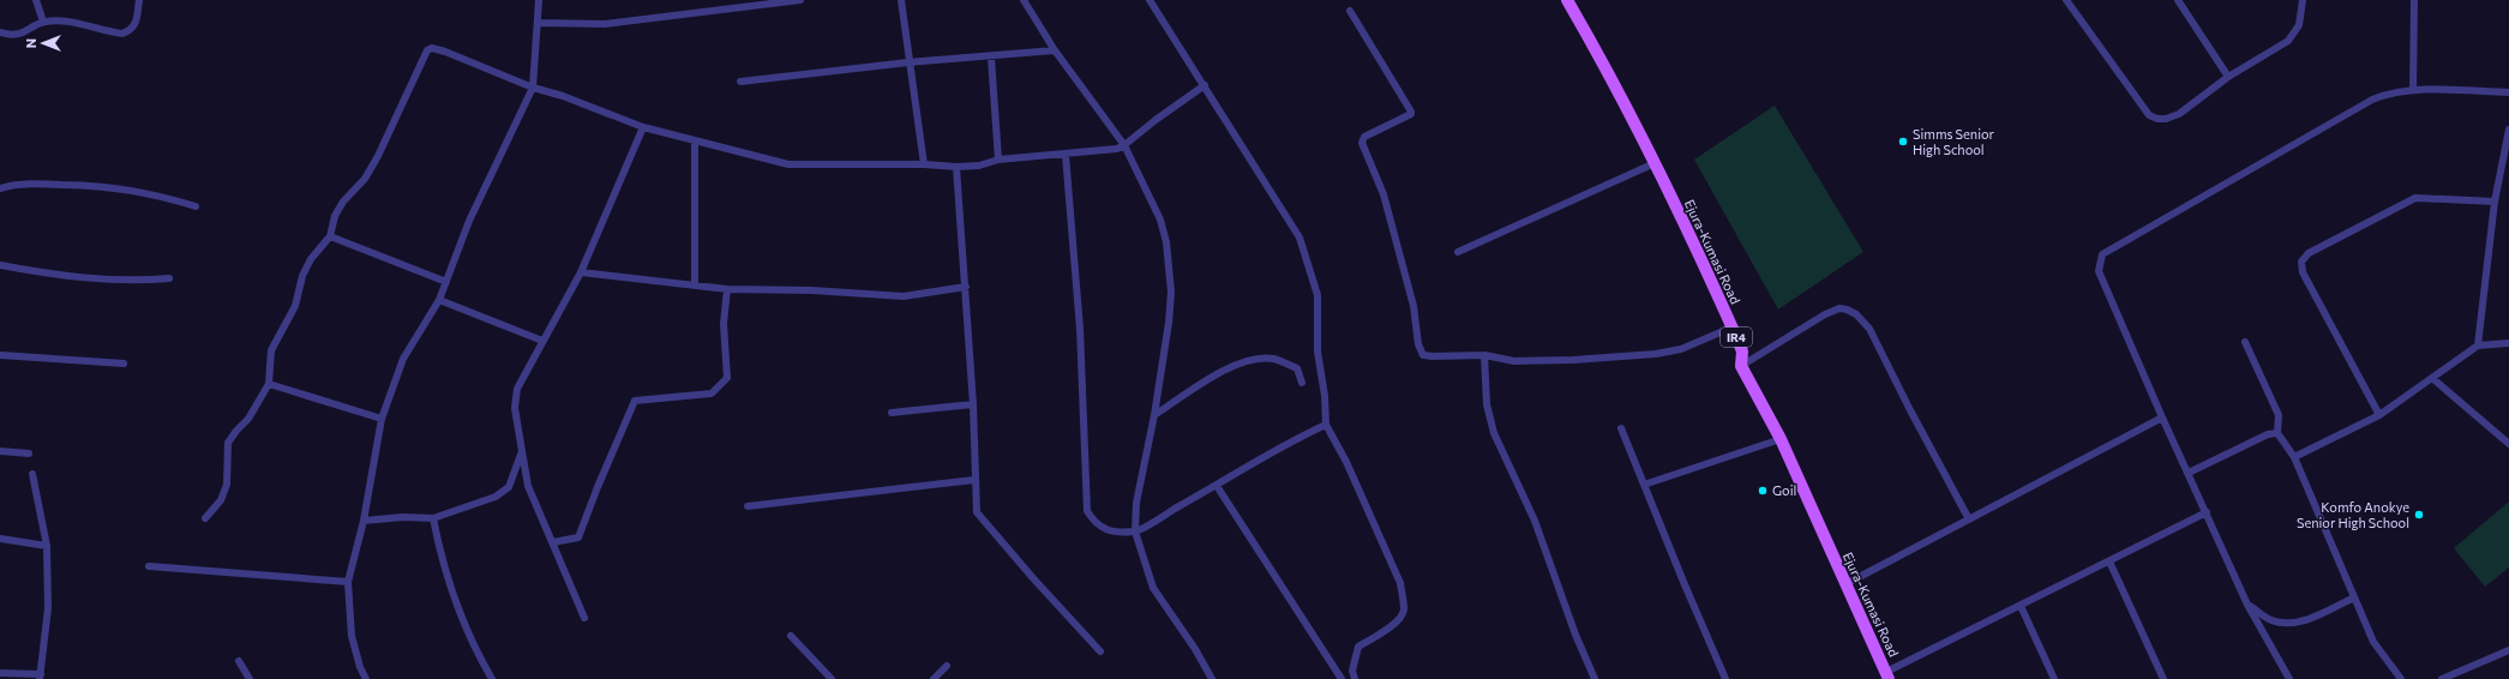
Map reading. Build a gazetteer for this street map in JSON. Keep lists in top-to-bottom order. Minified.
{"streets":{"main road":["Ejura-Kumasi Road","IR4"]},"places":["Simms Senior High School","Goil","Komfo Anokye Senior High School"],"north":"left"}
